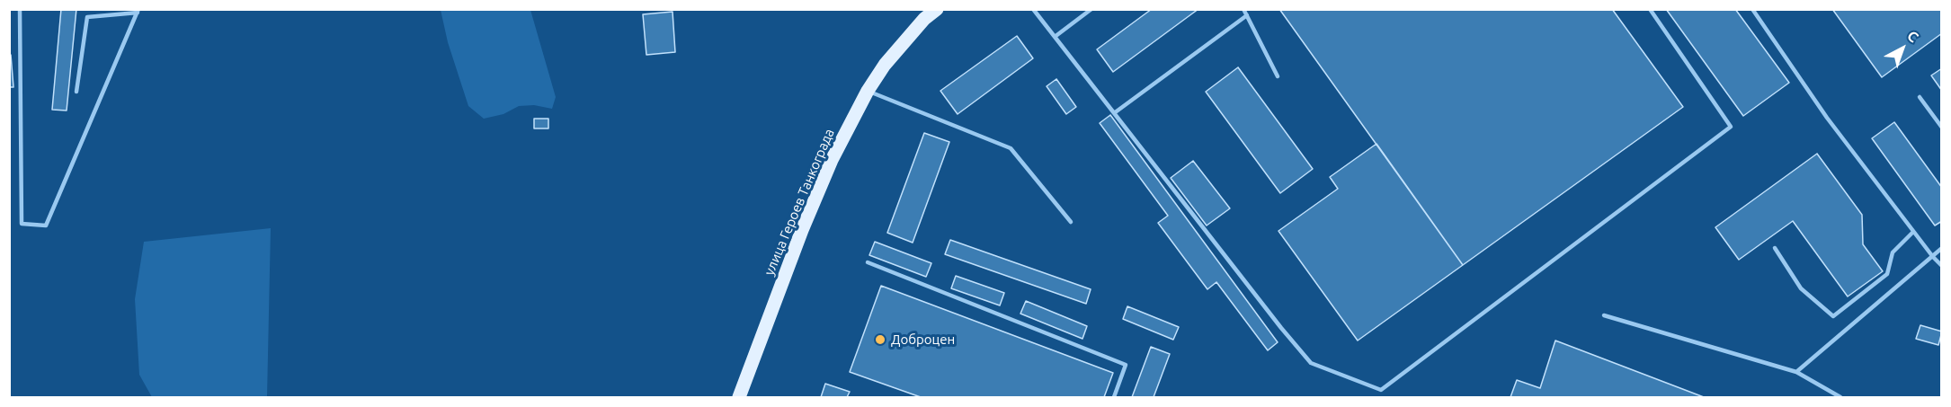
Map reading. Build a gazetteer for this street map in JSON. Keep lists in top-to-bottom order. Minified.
{"streets":{"main road":["улица Героев Танкограда"]},"places":["Доброцен"],"north":"top right"}
